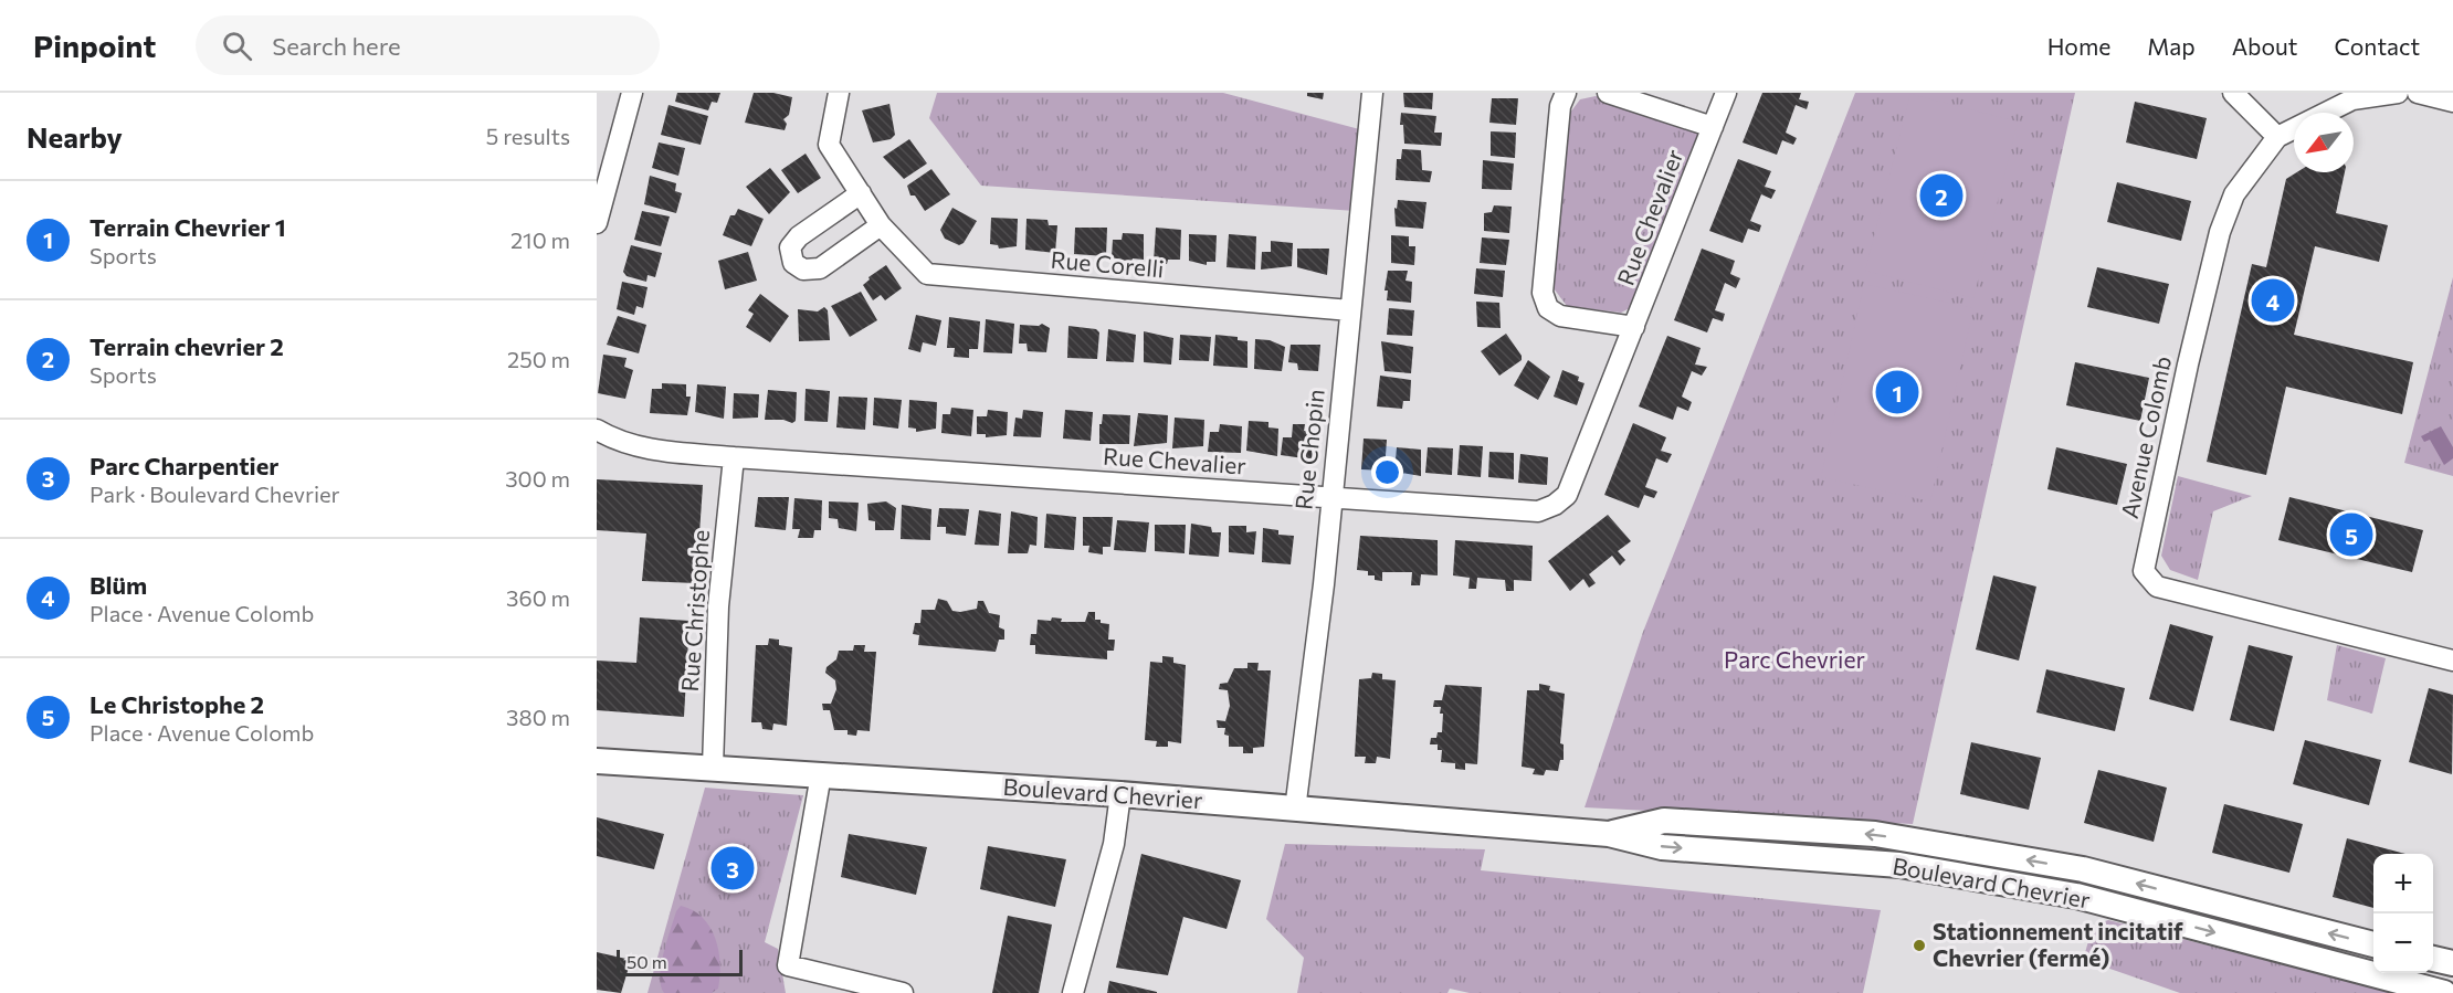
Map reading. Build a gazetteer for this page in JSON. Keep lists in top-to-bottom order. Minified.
{"streets":{"street":["Rue Chevalier","Rue Corelli","Avenue Colomb","Rue Chopin","Rue Christophe","Boulevard Chevrier"]},"crossings":[["Rue Chevalier","Rue Chopin"],["Rue Chevalier","Rue Christophe"],["Rue Corelli","Rue Chopin"],["Rue Chopin","Boulevard Chevrier"],["Rue Christophe","Boulevard Chevrier"]],"parks":["Parc Chevrier"],"places":["Stationnement incitatif Chevrier (fermé)"],"scale_bar":"50 m","north":"bottom left","page":{"header":"Pinpoint","search":"Search here","nav":["Home","Map","About","Contact"],"heading":["Nearby","5 results"],"pins":["2","4","1","5","3"],"list":[{"mark":"1","name":"Terrain Chevrier 1","note":"Sports","value":"210 m"},{"mark":"2","name":"Terrain chevrier 2","note":"Sports","value":"250 m"},{"mark":"3","name":"Parc Charpentier","note":"Park · Boulevard Chevrier","value":"300 m"},{"mark":"4","name":"Blüm","note":"Place · Avenue Colomb","value":"360 m"},{"mark":"5","name":"Le Christophe 2","note":"Place · Avenue Colomb","value":"380 m"}],"map_buttons":["+","−"],"scale":"50 m"}}
